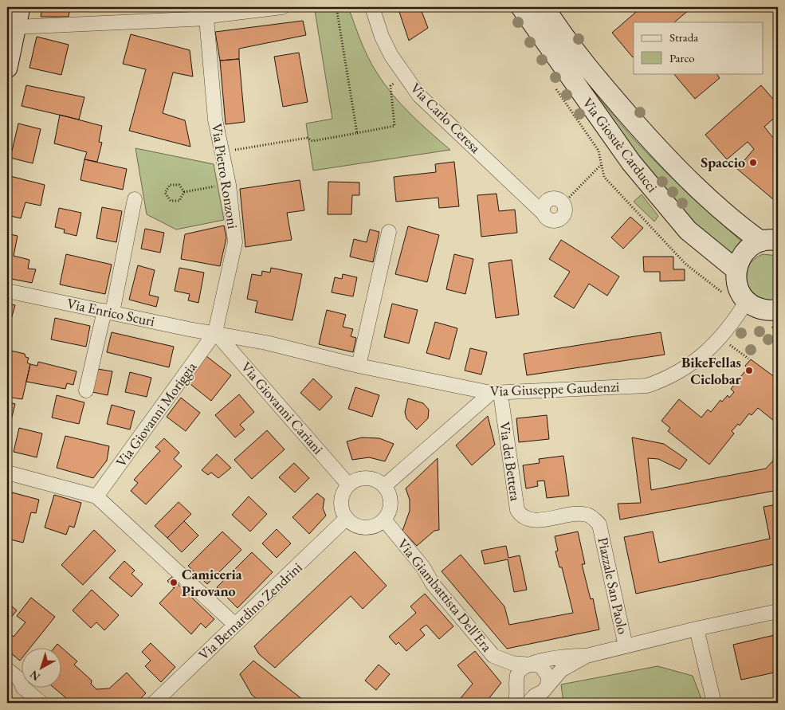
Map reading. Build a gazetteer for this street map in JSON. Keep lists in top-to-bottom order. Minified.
{"streets":{"main road":["Via Giosuè Carducci"],"street":["Via Carlo Ceresa","Via Pietro Ronzoni","Via Enrico Scuri","Via Giuseppe Gaudenzi","Via Giovanni Cariani","Via Giovanni Moriggia","Via dei Bettera","Piazzale San Paolo","Via Giambattista Dell'Era","Via Bernardino Zendrini"]},"crossings":[["Via Pietro Ronzoni","Via Enrico Scuri"],["Via Pietro Ronzoni","Via Giuseppe Gaudenzi"],["Via Pietro Ronzoni","Via Giovanni Cariani"],["Via Pietro Ronzoni","Via Giovanni Moriggia"],["Via Enrico Scuri","Via Giuseppe Gaudenzi"],["Via Enrico Scuri","Via Giovanni Cariani"],["Via Enrico Scuri","Via Giovanni Moriggia"],["Via Giuseppe Gaudenzi","Via Giovanni Cariani"],["Via Giuseppe Gaudenzi","Via Giovanni Moriggia"],["Via Giuseppe Gaudenzi","Via dei Bettera"],["Via Giovanni Cariani","Via Giovanni Moriggia"],["Via Giovanni Cariani","Via Giambattista Dell'Era"],["Via Giovanni Cariani","Via Bernardino Zendrini"],["Via dei Bettera","Piazzale San Paolo"],["Piazzale San Paolo","Via Giambattista Dell'Era"],["Via Giambattista Dell'Era","Via Bernardino Zendrini"]],"places":["Spaccio","BikeFellas Ciclobar","Camiceria Pirovano"],"legend":["Strada","Parco"],"north":"bottom left"}
